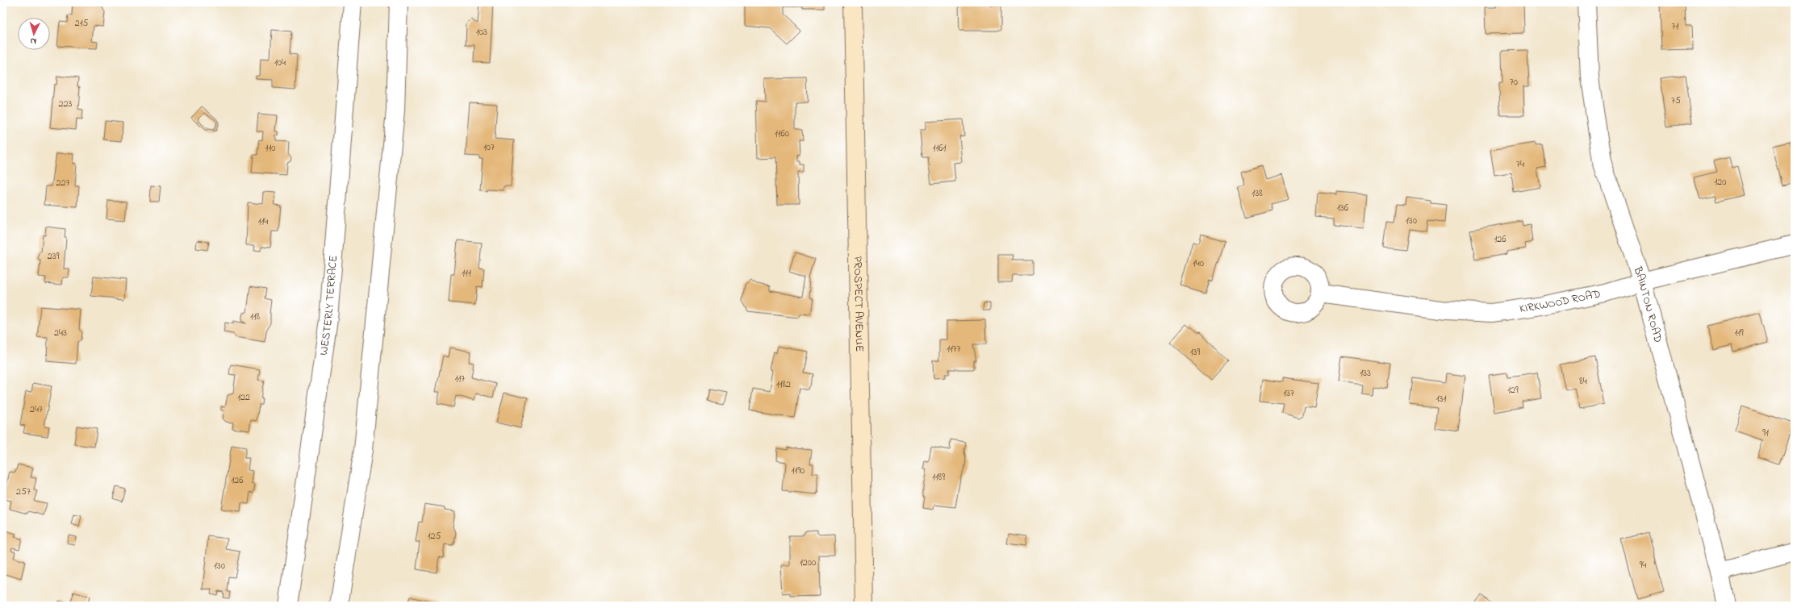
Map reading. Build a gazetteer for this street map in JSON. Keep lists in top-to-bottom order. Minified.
{"streets":{"main road":["PROSPECT AVENUE"],"street":["KIRKWOOD ROAD","WESTERLY TERRACE","BAINTON ROAD"]},"crossings":[["KIRKWOOD ROAD","BAINTON ROAD"]],"house_numbers":["215","71","103","104","70","75","223","1160","107","110","1161","74","120","227","138","136","130","114","126","239","140","111","118","243","119","1177","139","133","117","84","1182","129","137","122","131","247","91","1190","1189","126","257","125","1200","94","130"],"north":"bottom"}
